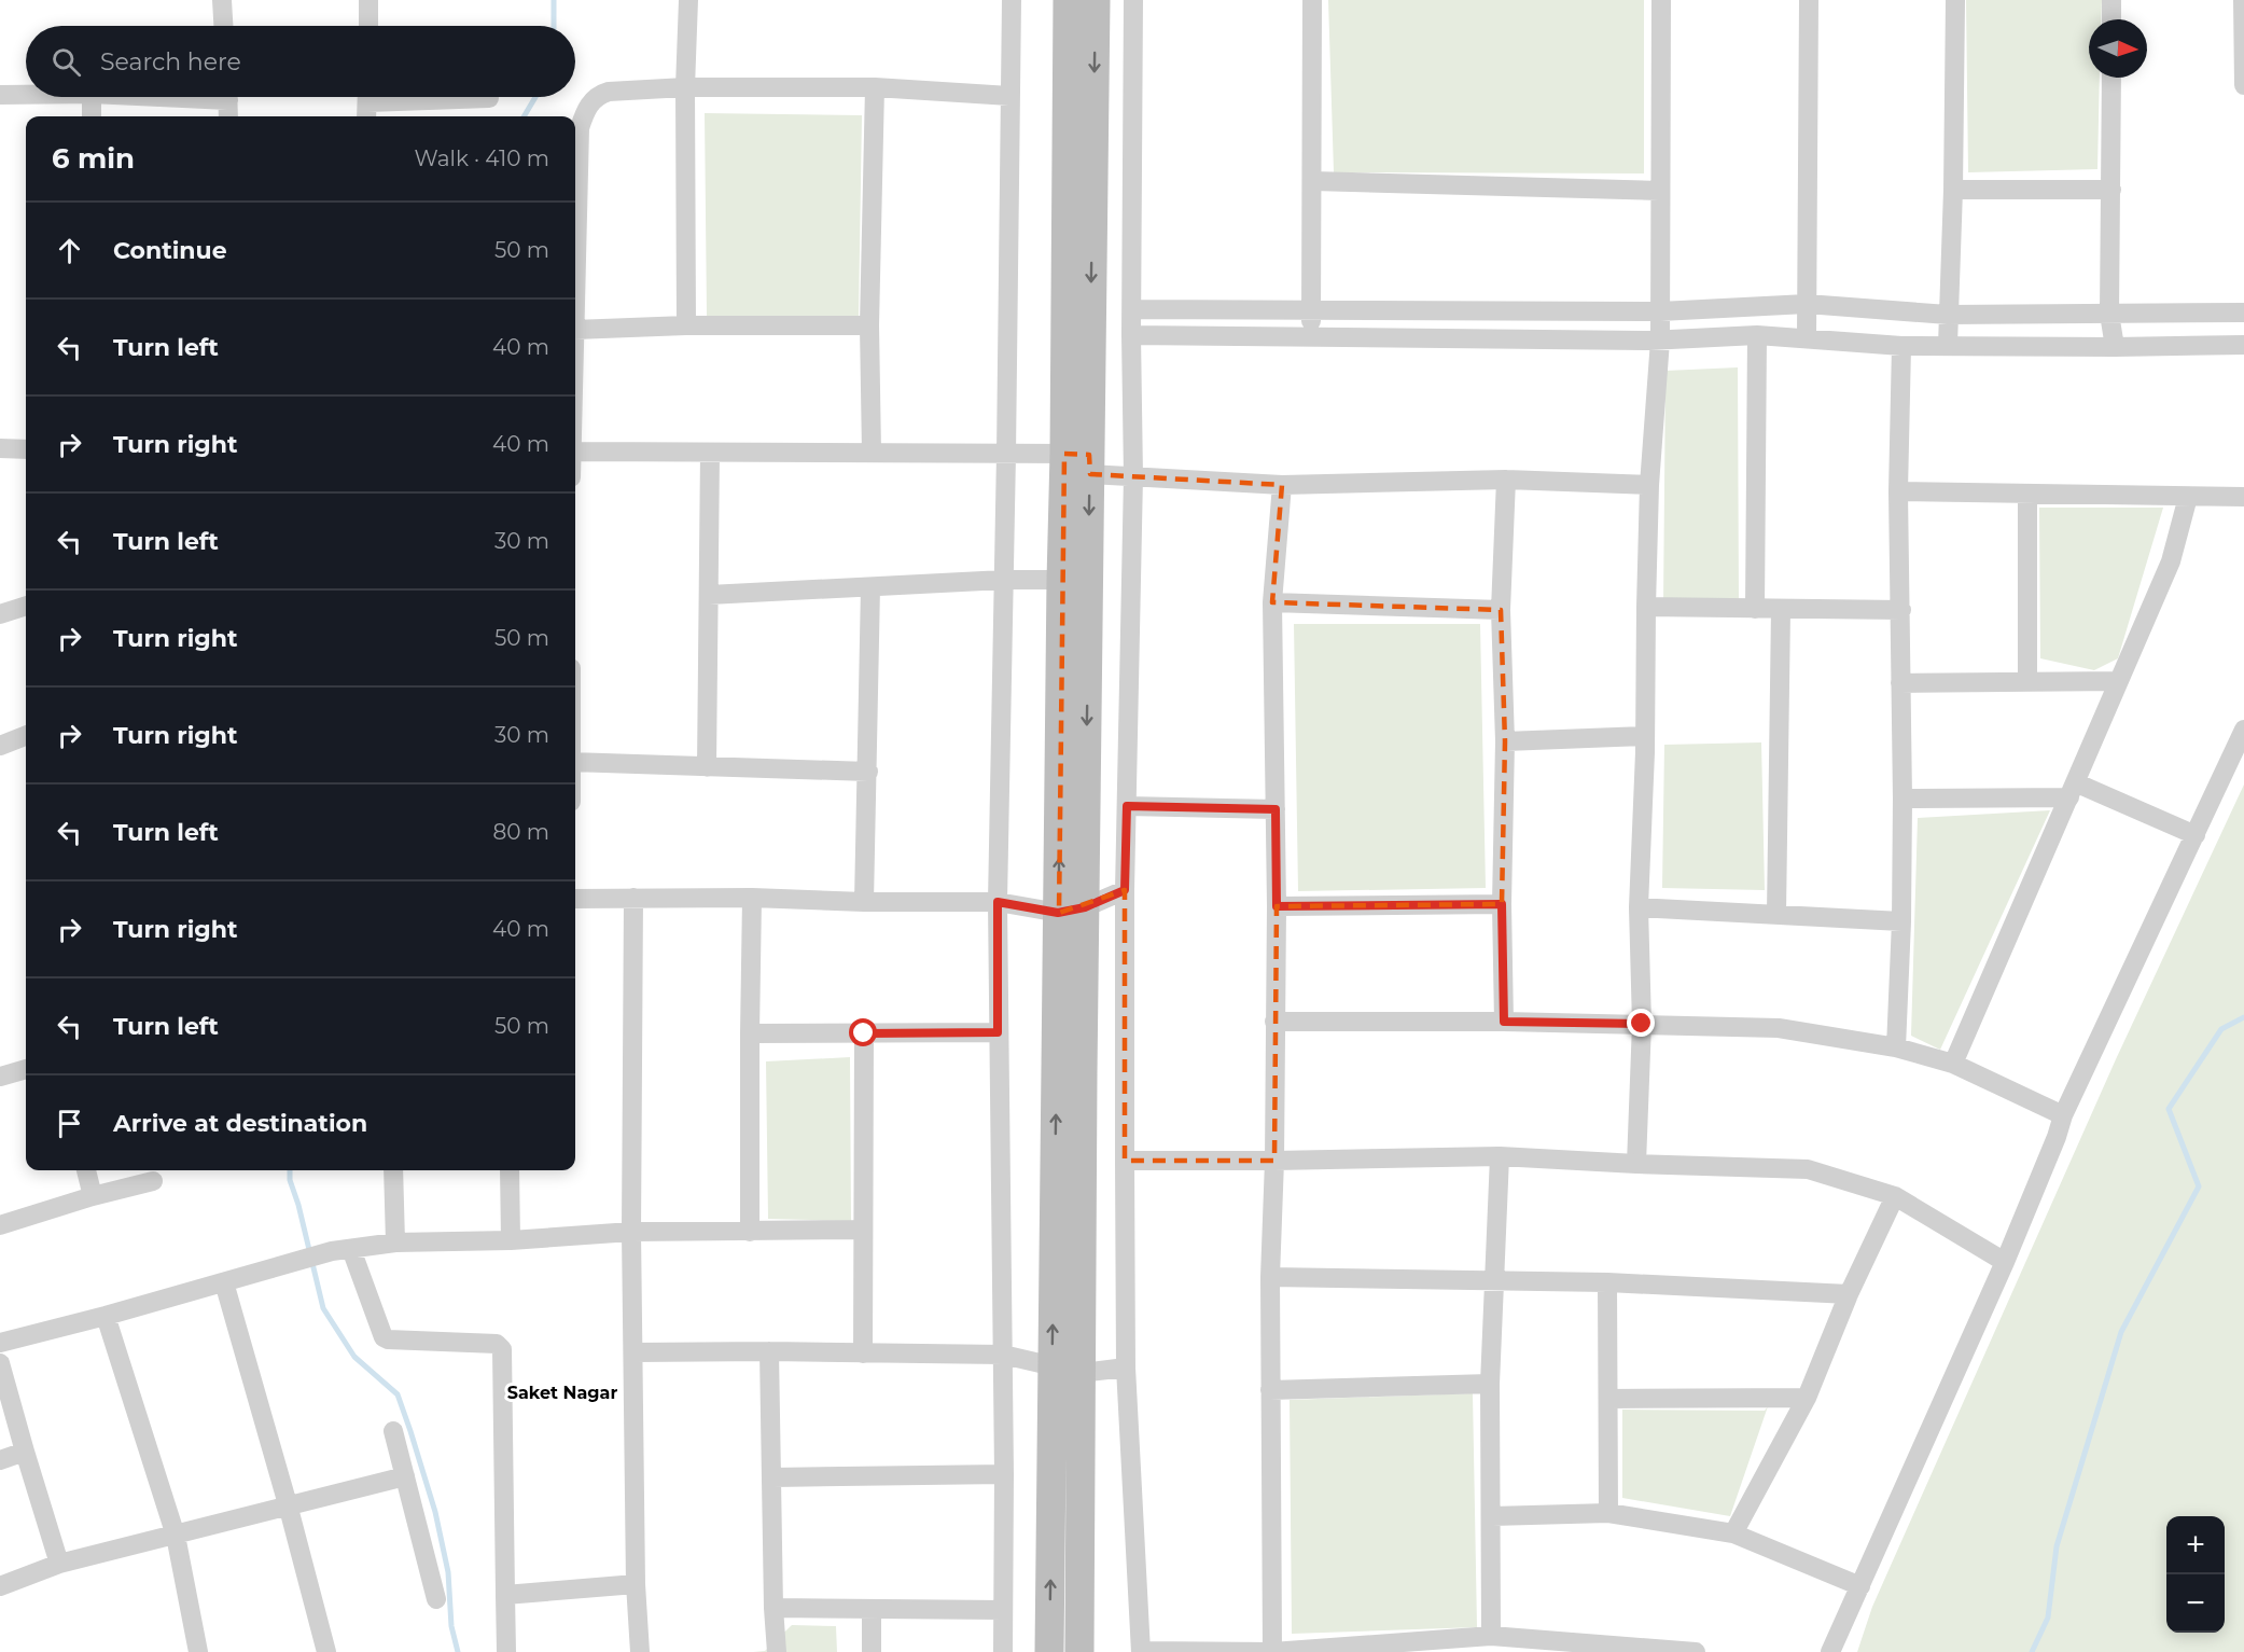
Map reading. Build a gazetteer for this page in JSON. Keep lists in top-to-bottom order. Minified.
{"districts":["Saket Nagar"],"north":"right","page":{"search":"Search here","heading":["6 min","Walk · 410 m"],"list":[["Continue","50 m"],["Turn left","40 m"],["Turn right","40 m"],["Turn left","30 m"],["Turn right","50 m"],["Turn right","30 m"],["Turn left","80 m"],["Turn right","40 m"],["Turn left","50 m"],"Arrive at destination"],"map_buttons":["+","−"]}}
